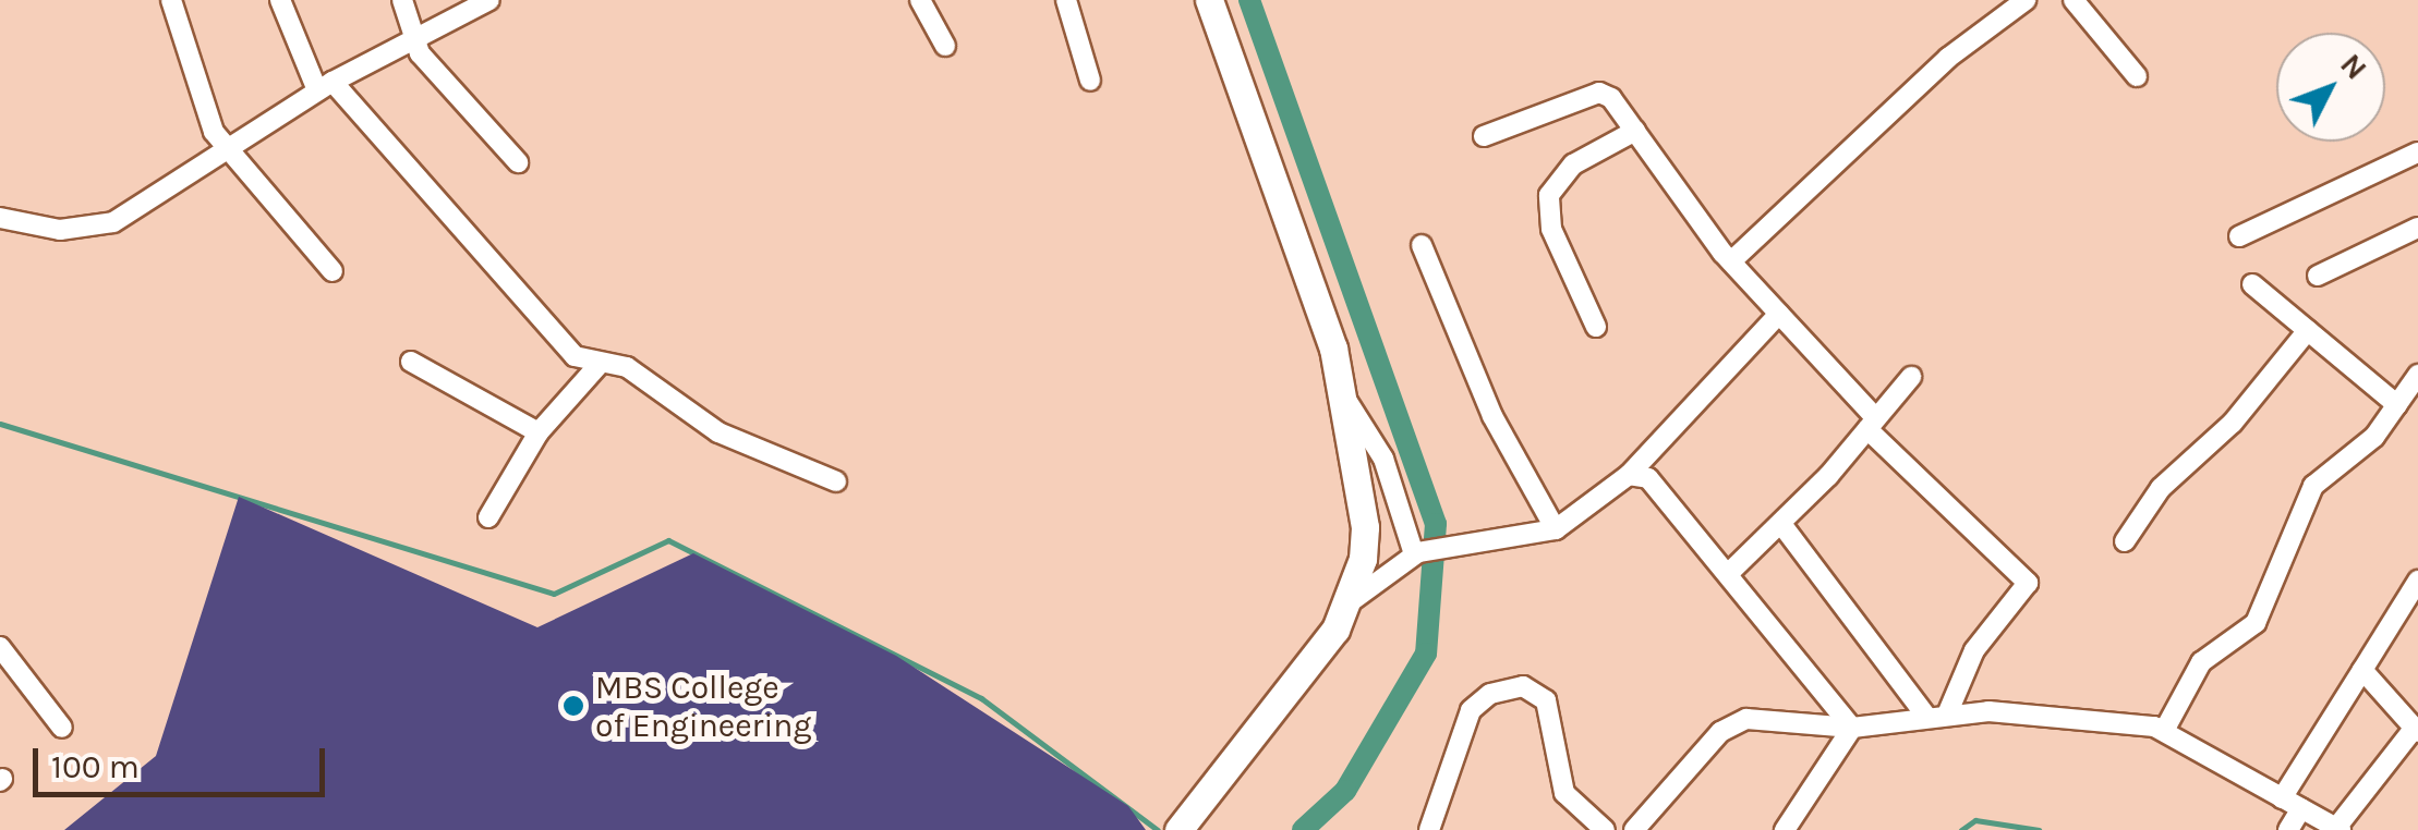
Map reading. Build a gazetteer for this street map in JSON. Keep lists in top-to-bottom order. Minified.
{"places":["MBS College of Engineering"],"scale_bar":"100 m","north":"top right"}
